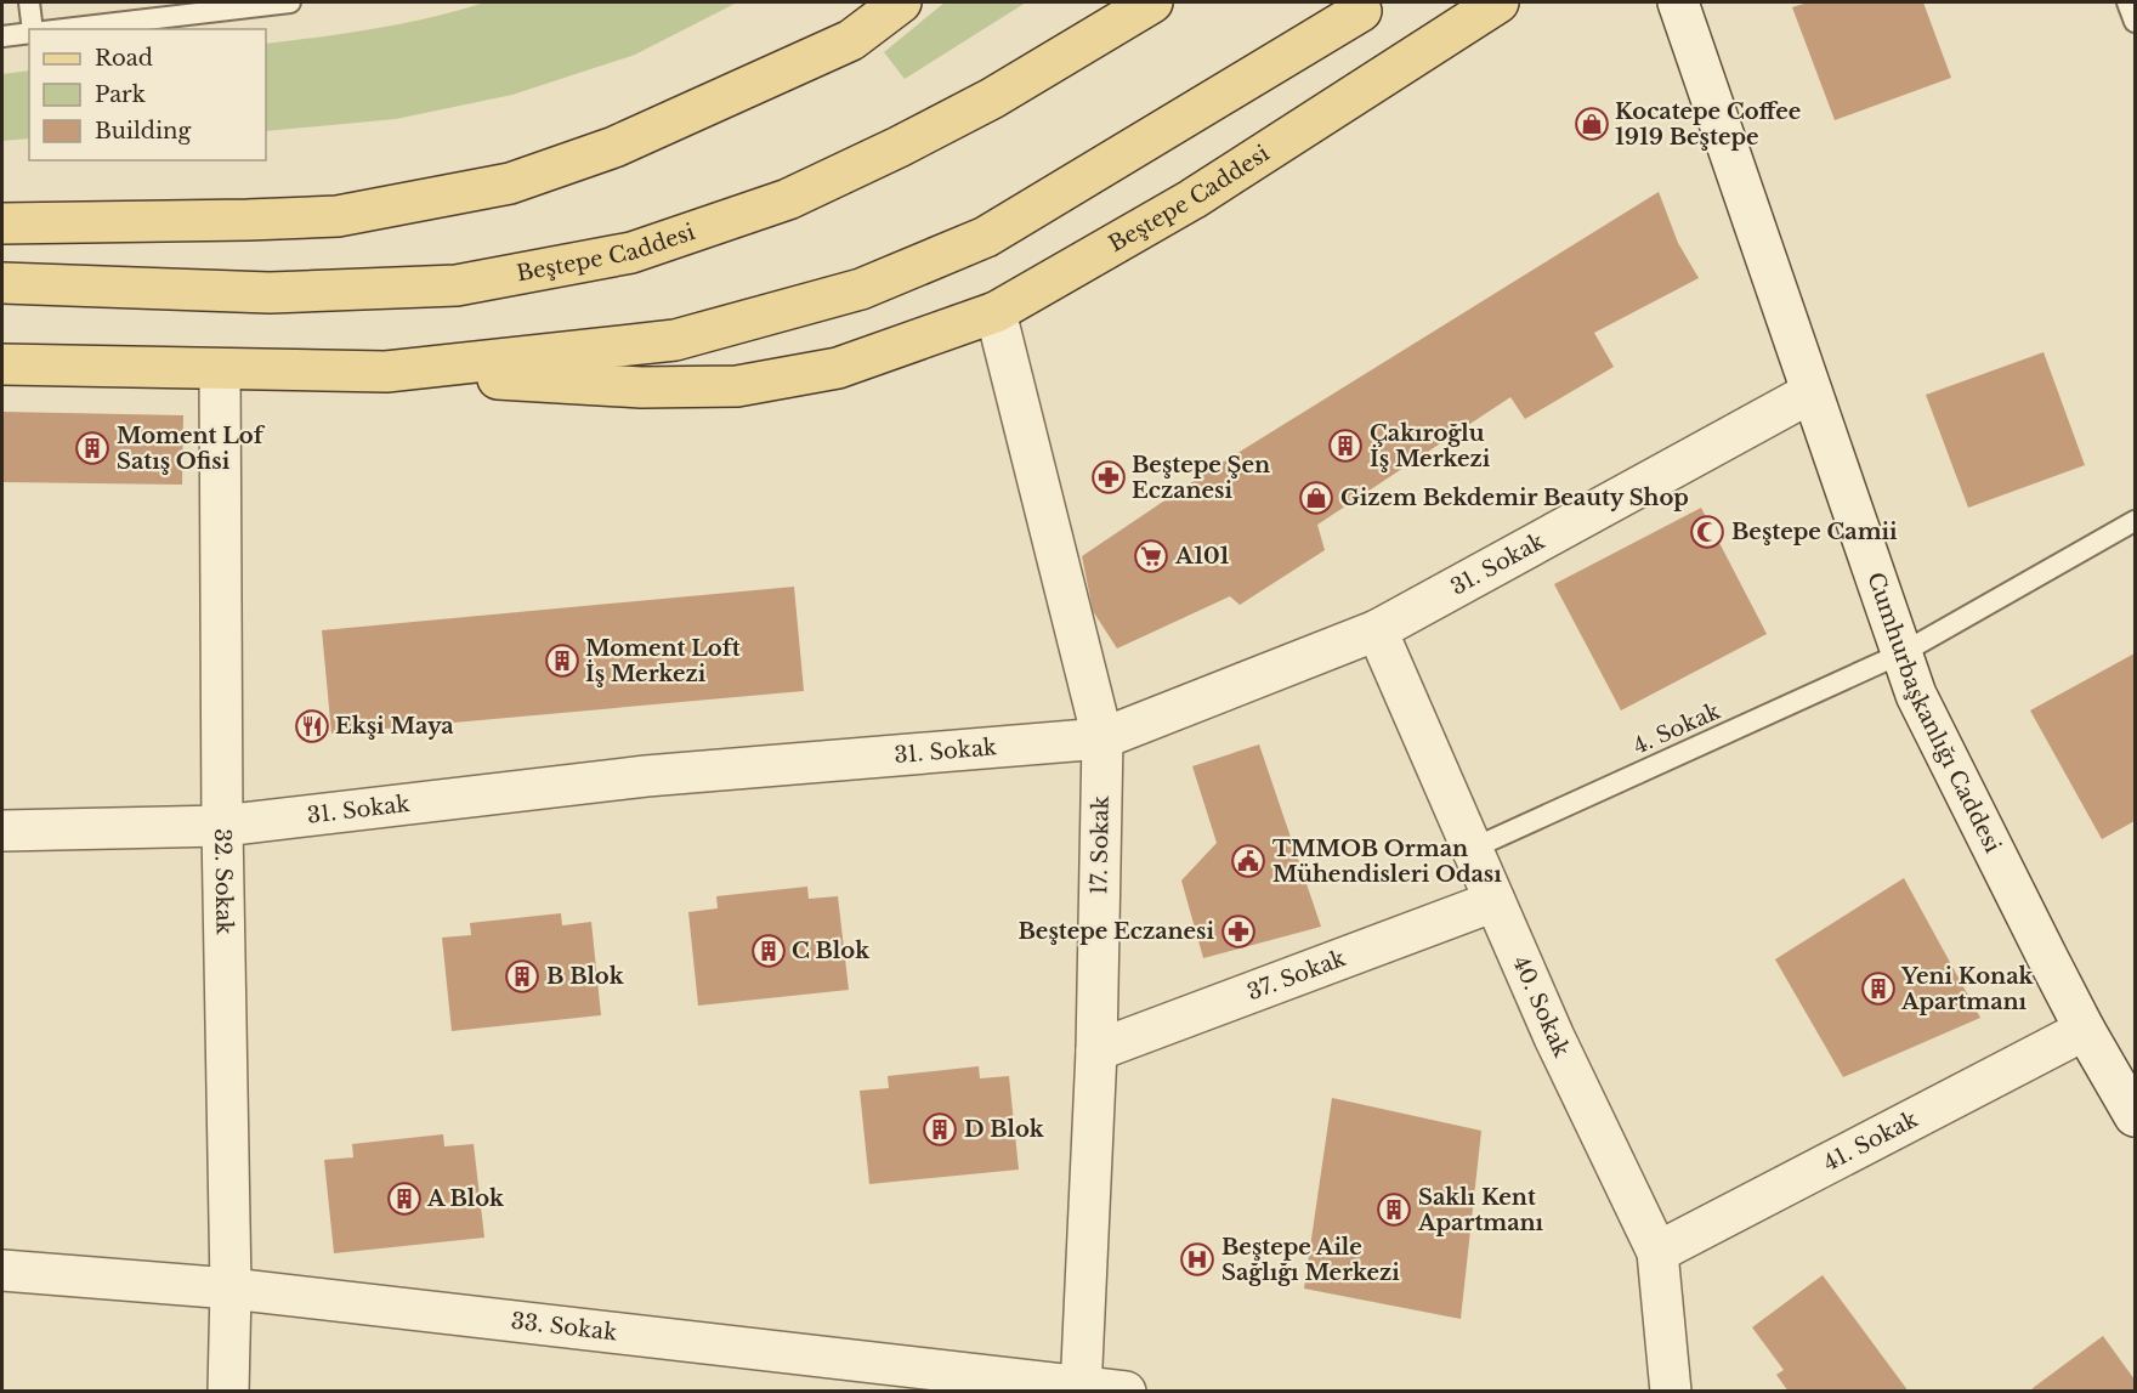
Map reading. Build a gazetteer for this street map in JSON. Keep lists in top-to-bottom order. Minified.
{"streets":{"main road":["Beştepe Caddesi"],"street":["31. Sokak","Cumhurbaşkanlığı Caddesi","17. Sokak","32. Sokak","37. Sokak","40. Sokak","41. Sokak","33. Sokak"],"lane":["4. Sokak"]},"crossings":[["Beştepe Caddesi","17. Sokak"],["Beştepe Caddesi","32. Sokak"],["31. Sokak","Cumhurbaşkanlığı Caddesi"],["31. Sokak","17. Sokak"],["31. Sokak","32. Sokak"],["31. Sokak","40. Sokak"],["Cumhurbaşkanlığı Caddesi","4. Sokak"],["Cumhurbaşkanlığı Caddesi","41. Sokak"],["4. Sokak","40. Sokak"],["17. Sokak","37. Sokak"],["17. Sokak","33. Sokak"],["32. Sokak","33. Sokak"],["37. Sokak","40. Sokak"],["40. Sokak","41. Sokak"]],"places":{"shop":["Kocatepe Coffee 1919 Beştepe","Gizem Bekdemir Beauty Shop"],"building":["Çakıroğlu İş Merkezi","Moment Lof Satış Ofisi","Moment Loft İş Merkezi","C Blok","B Blok","Yeni Konak Apartmanı","D Blok","A Blok","Saklı Kent Apartmanı"],"pharmacy":["Beştepe Şen Eczanesi","Beştepe Eczanesi"],"mosque":["Beştepe Camii"],"supermarket":["A101"],"restaurant":["Ekşi Maya"],"public building":["TMMOB Orman Mühendisleri Odası"],"hospital":["Beştepe Aile Sağlığı Merkezi"]},"legend":["Road","Park","Building"]}
